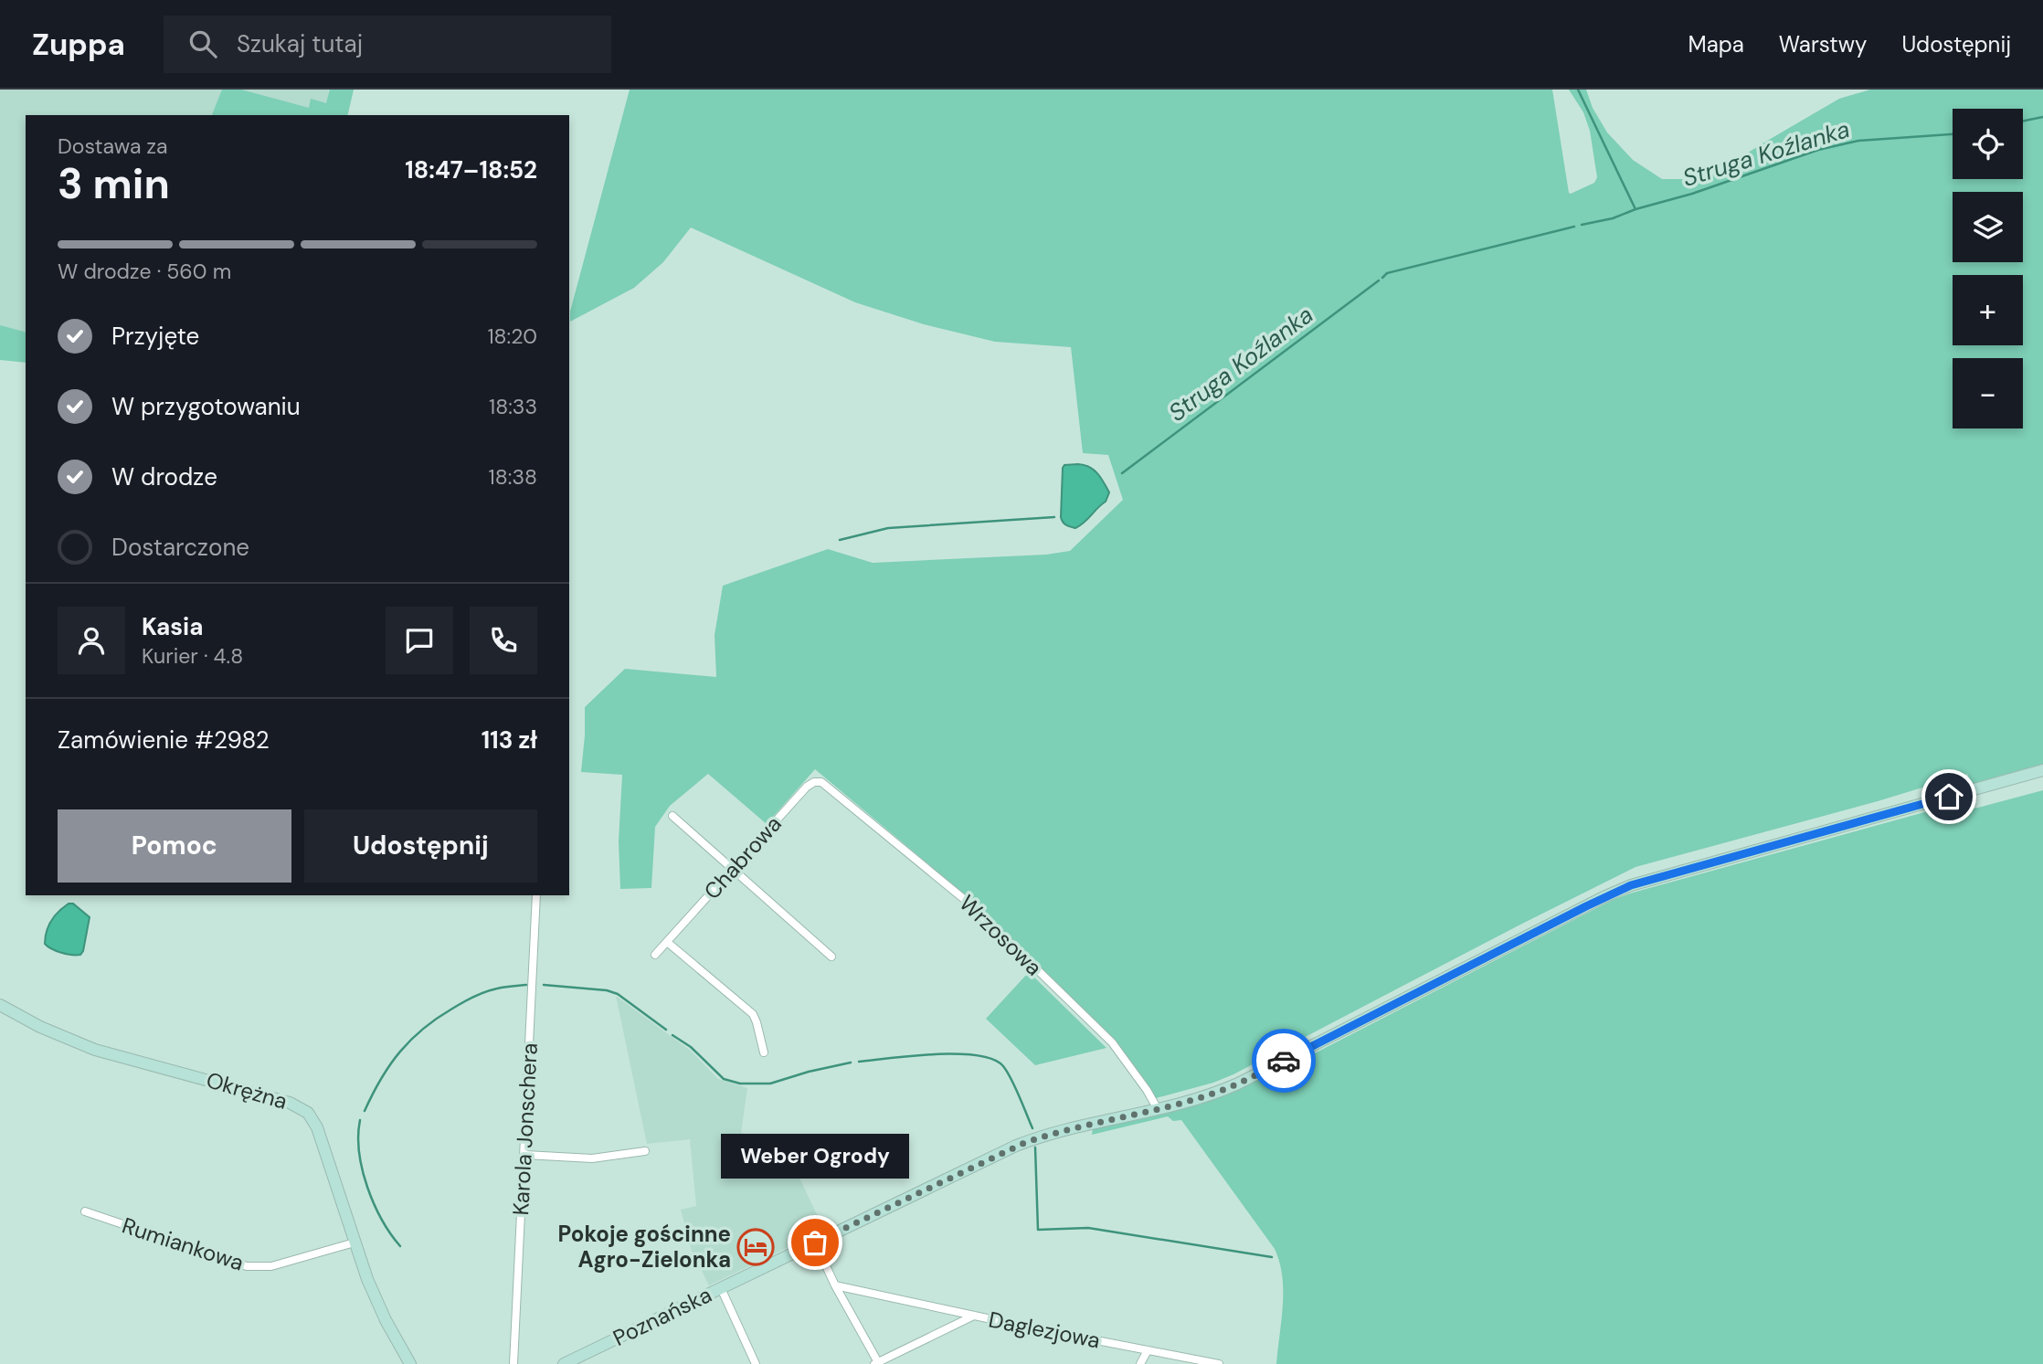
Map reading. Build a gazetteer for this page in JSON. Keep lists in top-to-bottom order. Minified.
{"streets":{"street":["Chabrowa","Wrzosowa","Okrężna","Karola Jonschera","Rumiankowa","Poznańska","Daglezjowa"]},"crossings":[["Chabrowa","Wrzosowa"],["Wrzosowa","Poznańska"],["Okrężna","Rumiankowa"]],"water":["Struga Koźlanka"],"places":{"other":["Weber Ogrody"],"hotel":["Pokoje gościnne Agro-Zielonka"]},"page":{"header":"Zuppa","search":"Szukaj tutaj","nav":["Mapa","Warstwy","Udostępnij"],"map_buttons":["+","−"],"heading":["3 min","Dostawa za","18:47–18:52"],"panel":["Kasia","Kurier · 4.8","Zamówienie #2982","113 zł"],"bar":"W drodze · 560 m","list":[["Przyjęte","18:20"],["W przygotowaniu","18:33"],["W drodze","18:38"],"Dostarczone"],"buttons":["Pomoc","Udostępnij"],"bubble":"Weber Ogrody"}}
